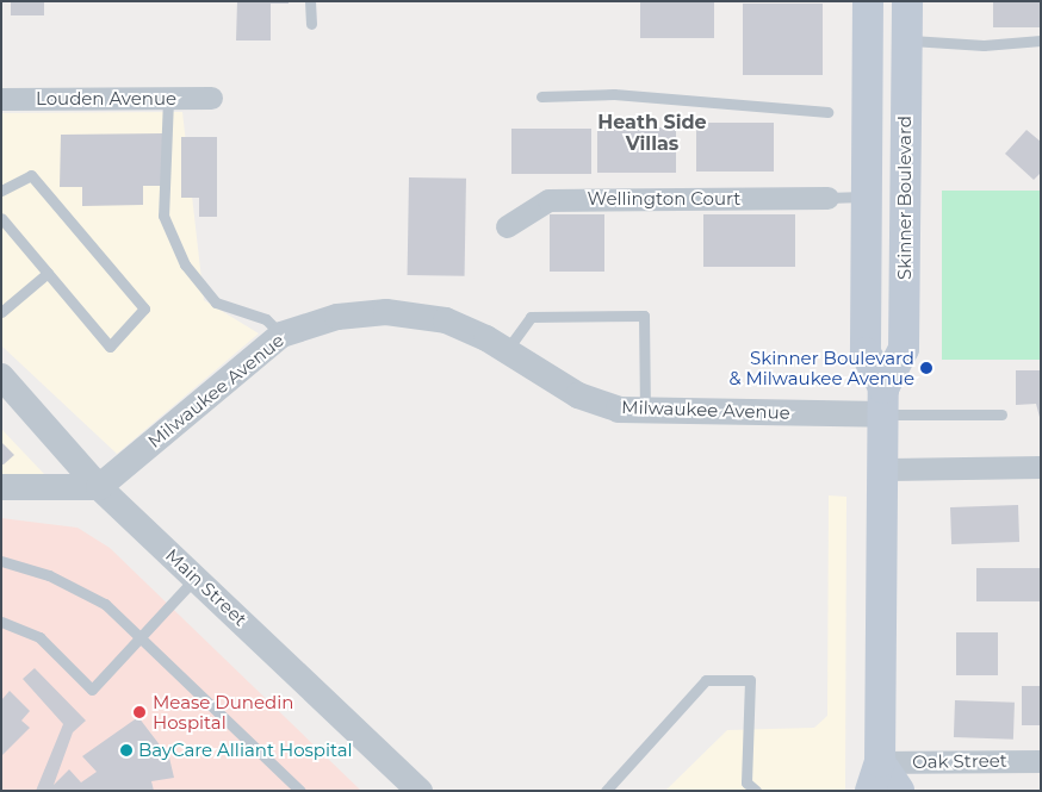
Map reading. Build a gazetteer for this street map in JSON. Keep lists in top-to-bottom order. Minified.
{"streets":{"main road":["Skinner Boulevard"],"street":["Louden Avenue","Wellington Court","Milwaukee Avenue","Main Street","Oak Street"]},"crossings":[["Skinner Boulevard","Milwaukee Avenue"],["Skinner Boulevard","Oak Street"],["Milwaukee Avenue","Main Street"]],"districts":["Heath Side Villas"],"places":["Skinner Boulevard & Milwaukee Avenue","Mease Dunedin Hospital","BayCare Alliant Hospital"]}
